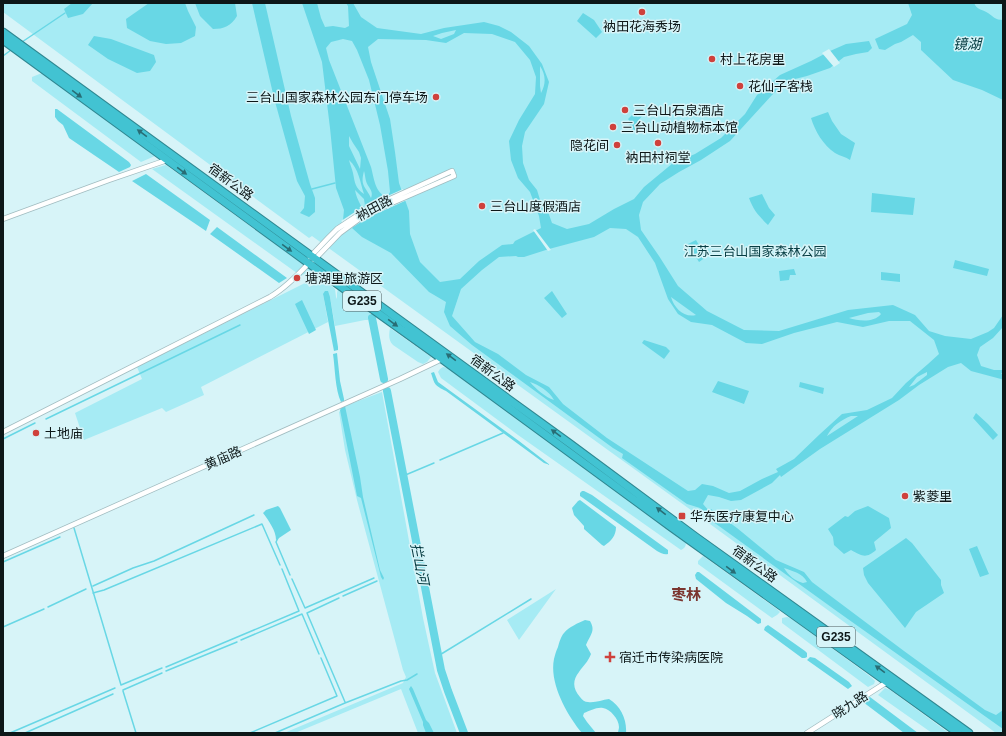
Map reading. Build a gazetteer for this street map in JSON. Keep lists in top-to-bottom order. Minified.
{"streets":{"highway":["宿新公路","G235"],"street":["衲田路","黄庙路","晓九路"]},"crossings":[["宿新公路","衲田路"],["宿新公路","黄庙路"],["宿新公路","晓九路"]],"districts":["枣林"],"water":["镜湖","拦山河"],"parks":["江苏三台山国家森林公园"],"places":{"other":["衲田花海秀场","村上花房里","花仙子客栈","三台山国家森林公园东门停车场","三台山石泉酒店","三台山动植物标本馆","衲田村祠堂","隐花间","三台山度假酒店","塘湖里旅游区","土地庙","紫菱里"],"transit":["华东医疗康复中心"],"health":["宿迁市传染病医院"]}}
